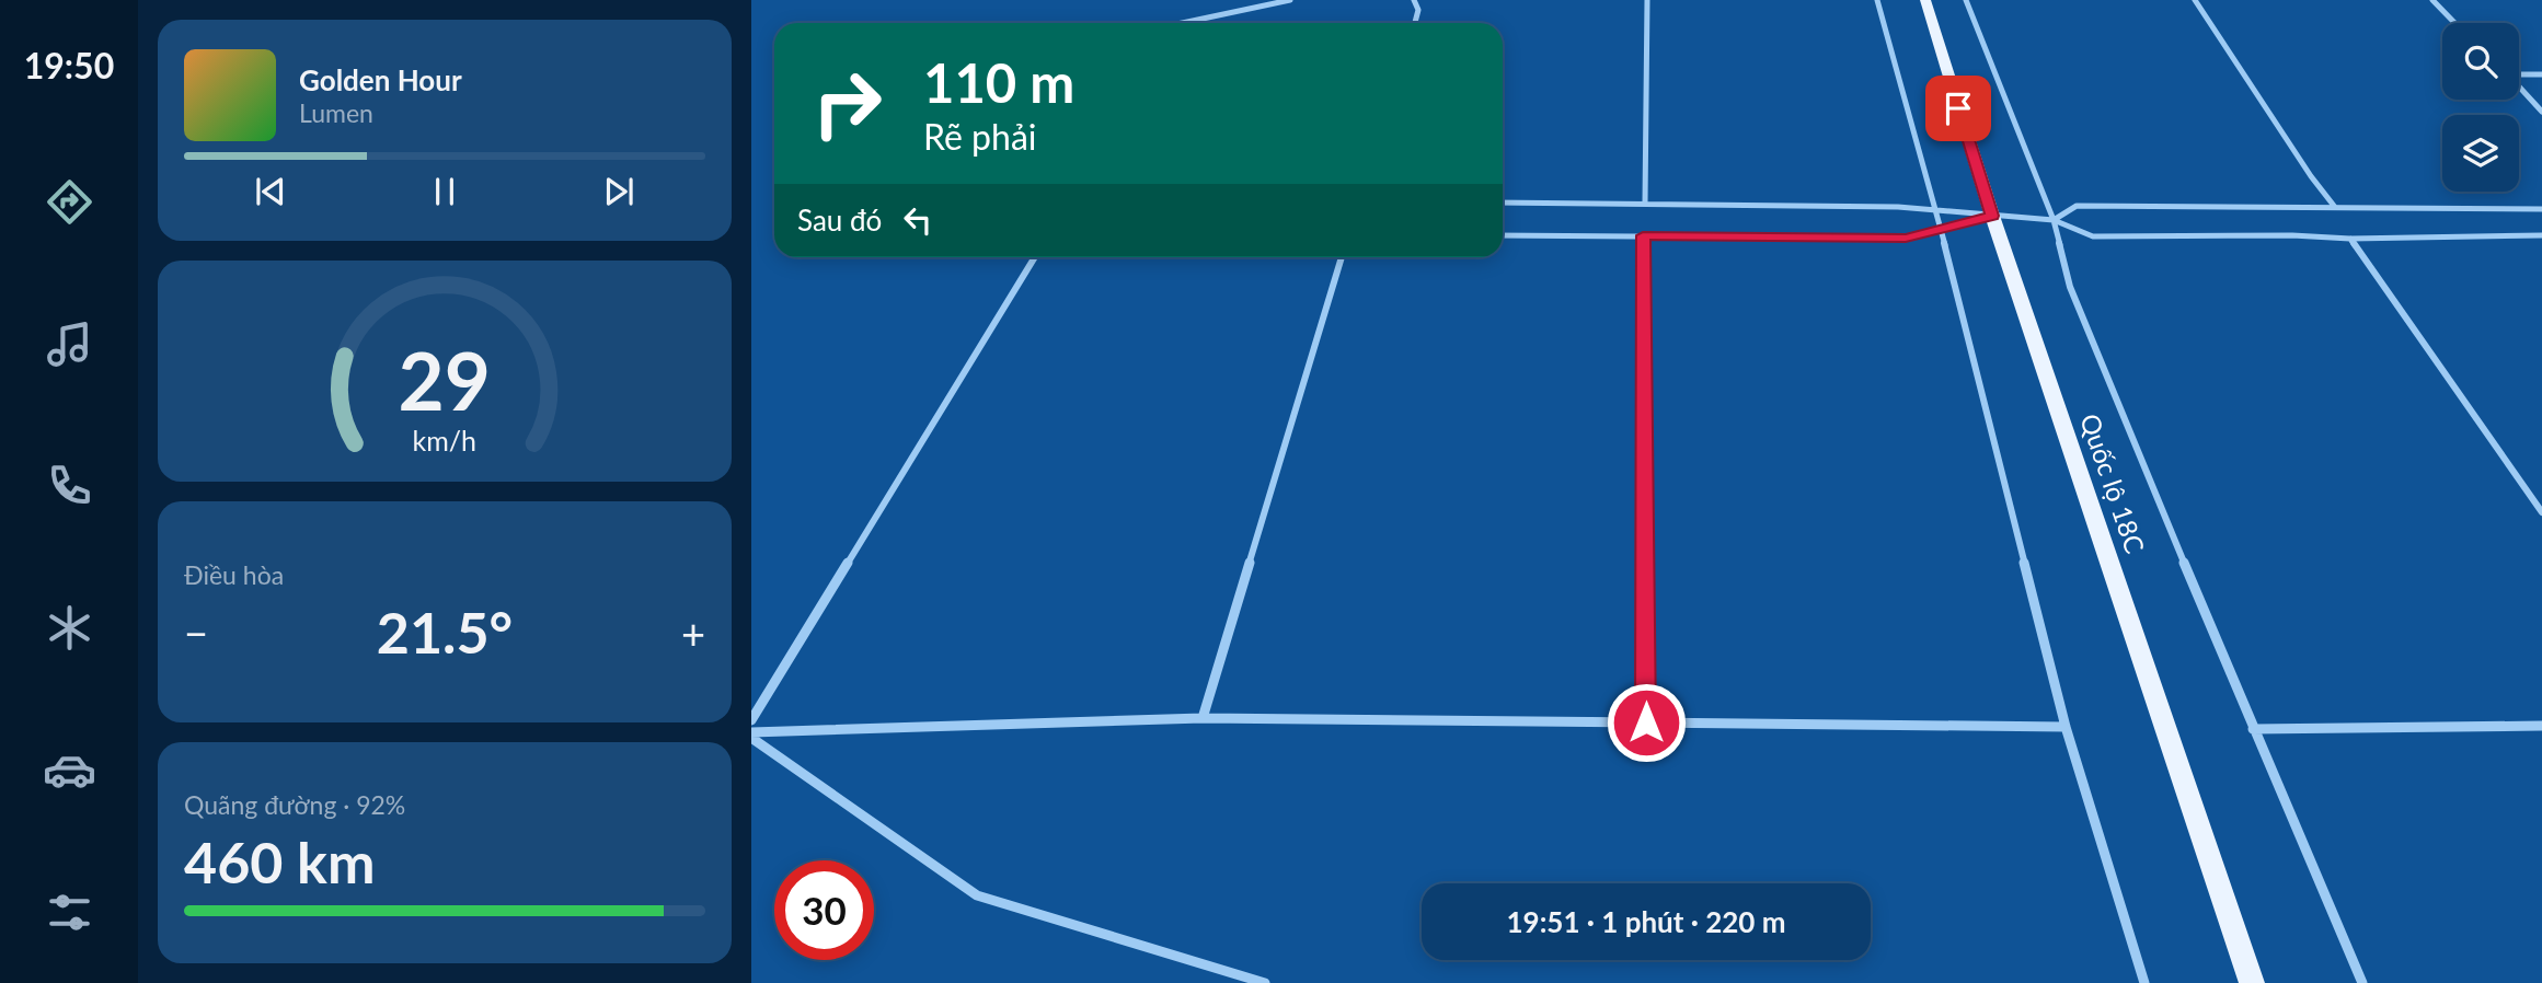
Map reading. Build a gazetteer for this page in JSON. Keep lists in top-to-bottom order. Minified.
{"streets":{"main road":["Quốc lộ 18C"]},"page":{"tabs":"19:50","turn":["110 m","Rẽ phải"],"song":["Golden Hour","Lumen"],"then":"Sau đó","tile":["Điều hòa",["Quãng đường · 92%","460 km"]],"heat":["−","21.5°","+"],"limit":"30","trip":"19:51 · 1 phút · 220 m","gauge":["29","km/h"]}}
